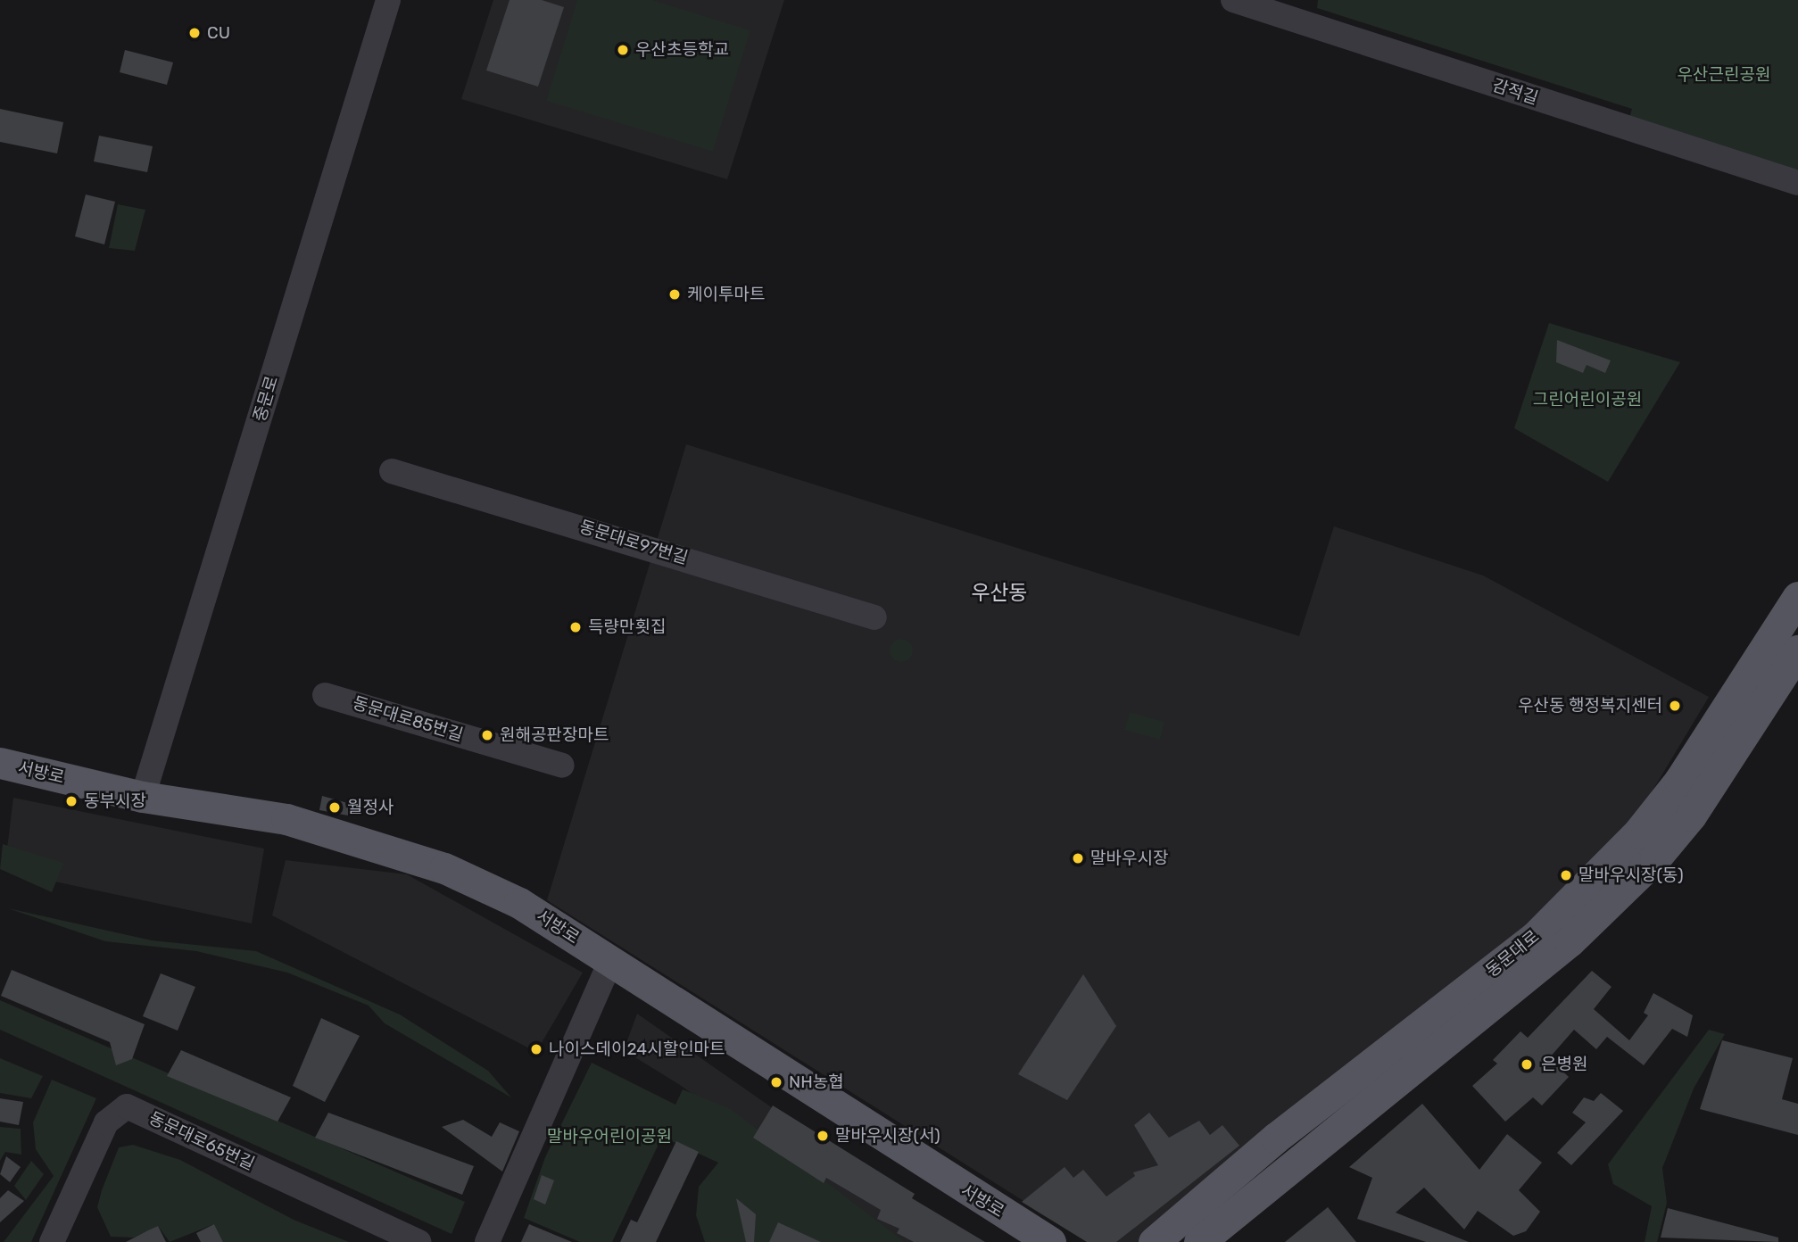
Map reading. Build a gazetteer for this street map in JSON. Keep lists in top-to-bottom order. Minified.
{"streets":{"main road":["서방로","동문대로"],"street":["감적길","중문로","동문대로97번길","동문대로85번길","동문대로65번길"]},"crossings":[["중문로","서방로"]],"districts":["우산동"],"parks":["우산근린공원","그린어린이공원","말바우어린이공원"],"places":["CU","우산초등학교","케이투마트","득량만횟집","우산동 행정복지센터","원해공판장마트","동부시장","월정사","말바우시장","말바우시장(동)","나이스데이24시할인마트","은병원","NH농협","말바우시장(서)"]}
